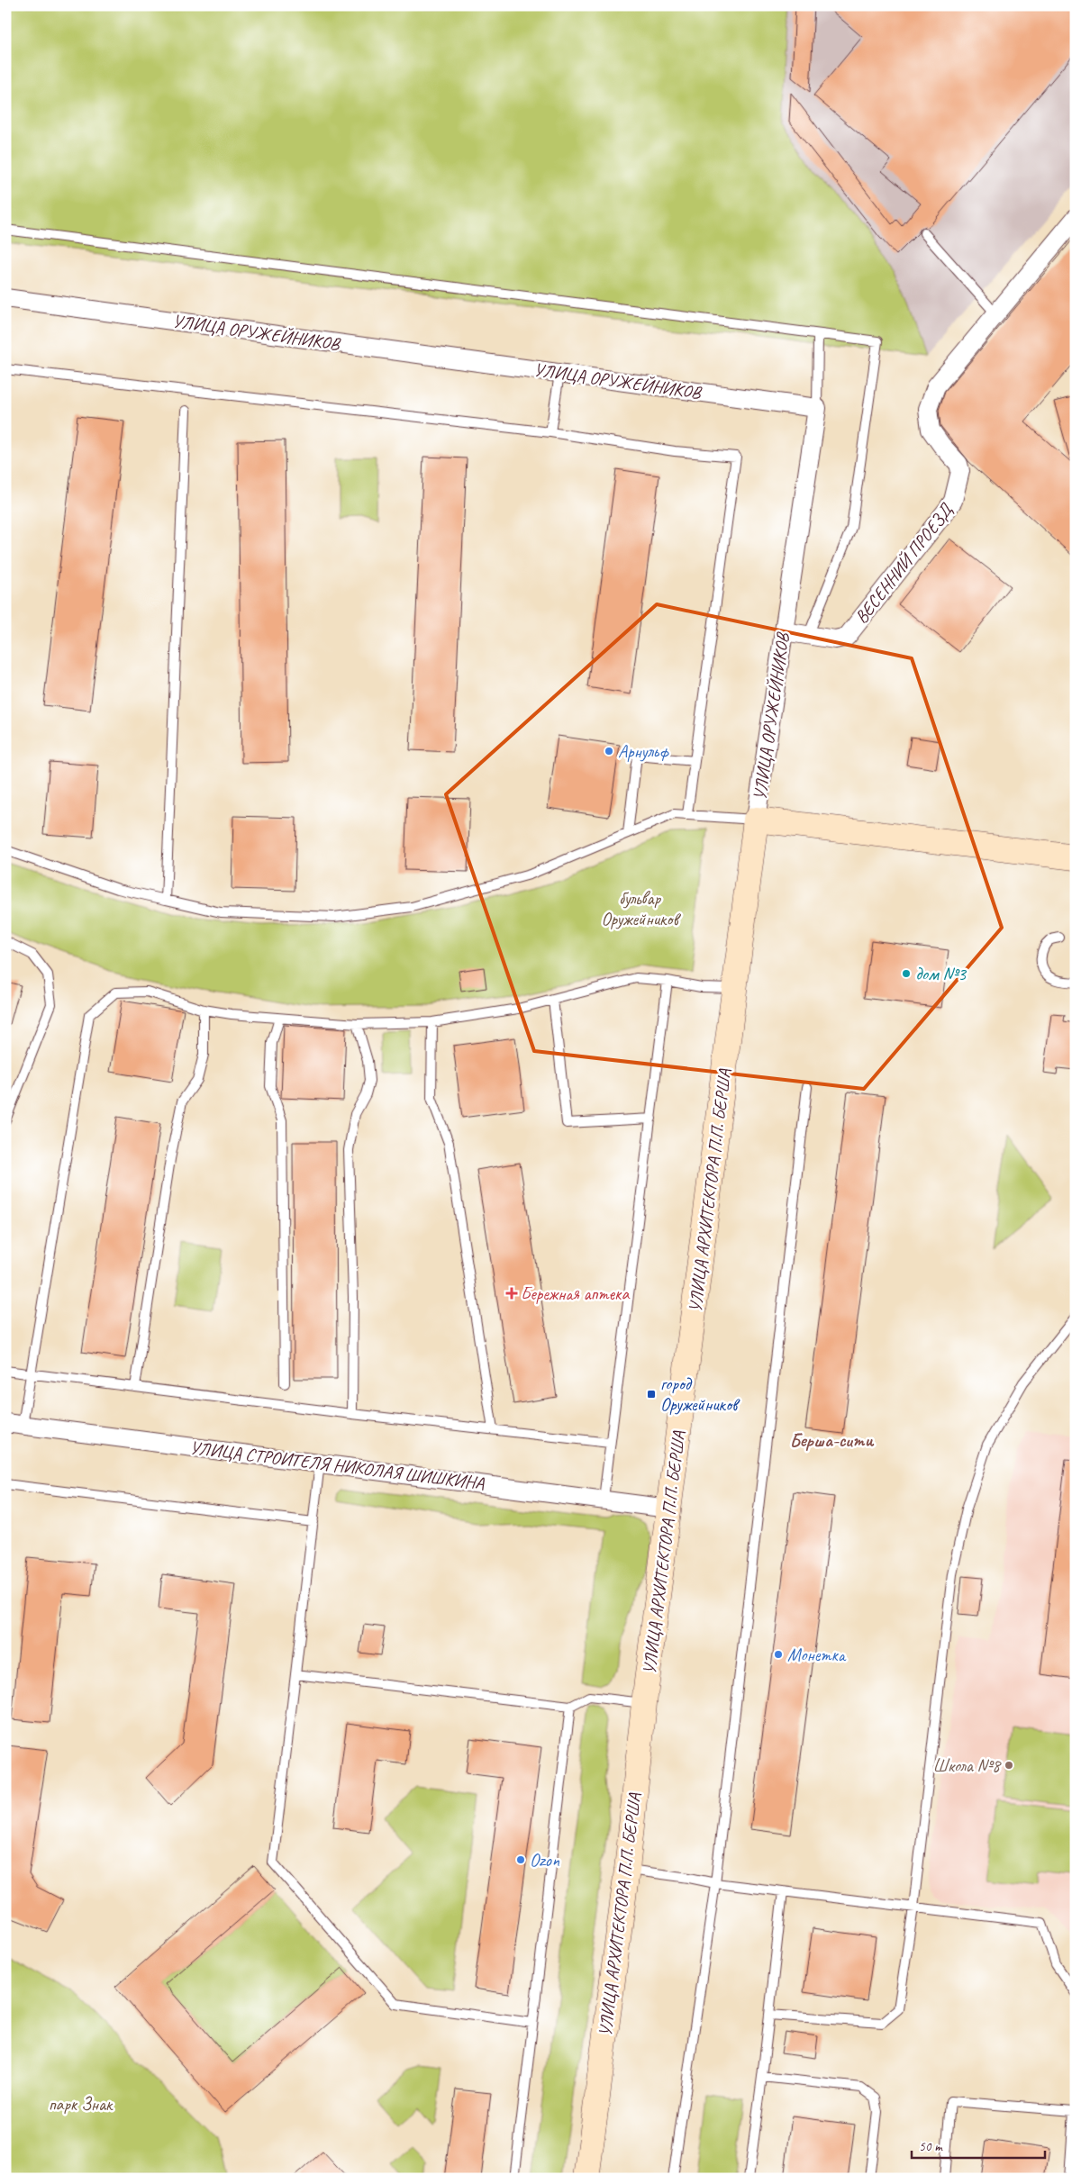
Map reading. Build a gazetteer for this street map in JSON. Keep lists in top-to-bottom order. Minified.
{"streets":{"street":["УЛИЦА ОРУЖЕЙНИКОВ","ВЕСЕННИЙ ПРОЕЗД","УЛИЦА АРХИТЕКТОРА П.П. БЕРША","УЛИЦА СТРОИТЕЛЯ НИКОЛАЯ ШИШКИНА"]},"crossings":[["УЛИЦА ОРУЖЕЙНИКОВ","ВЕСЕННИЙ ПРОЕЗД"],["УЛИЦА ОРУЖЕЙНИКОВ","УЛИЦА АРХИТЕКТОРА П.П. БЕРША"],["УЛИЦА АРХИТЕКТОРА П.П. БЕРША","УЛИЦА СТРОИТЕЛЯ НИКОЛАЯ ШИШКИНА"]],"districts":["Берша-сити"],"parks":["бульвар Оружейников","парк Знак"],"places":{"other":["Арнульф","дом №3","Монетка","Школа №8","Ozon"],"health":["Бережная аптека"],"transit":["город Оружейников"]},"scale_bar":"50 m"}
